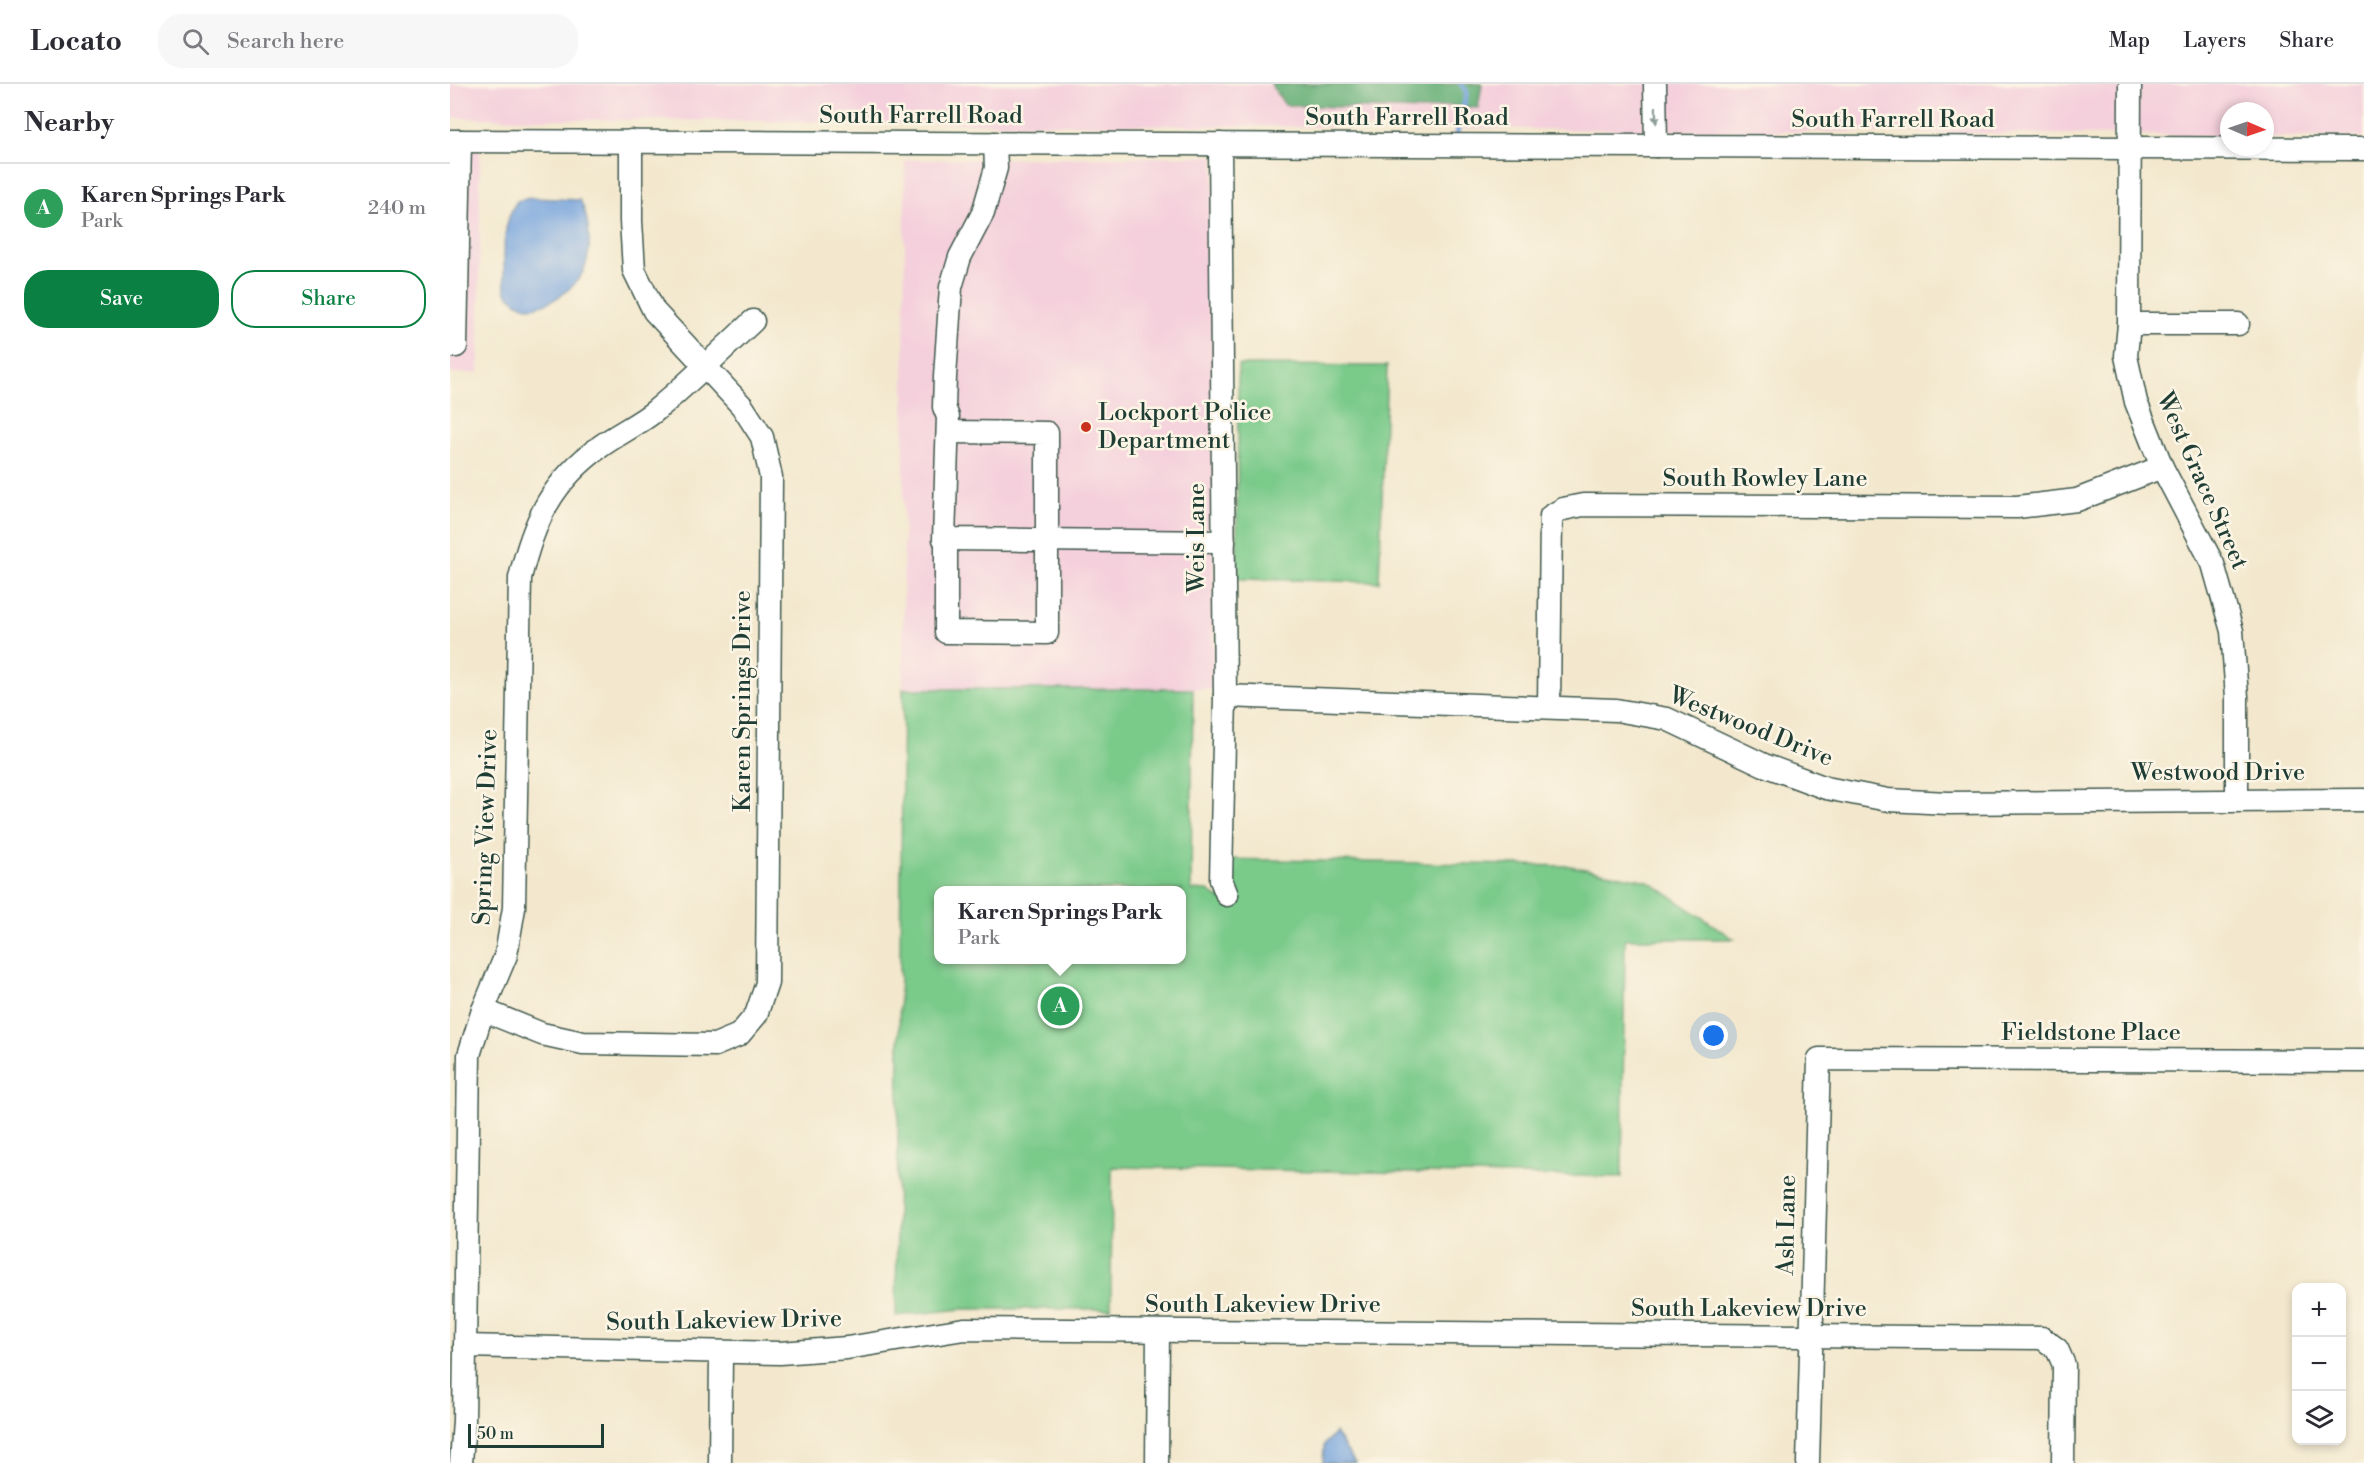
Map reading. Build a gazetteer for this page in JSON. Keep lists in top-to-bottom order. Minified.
{"streets":{"street":["South Farrell Road","South Rowley Lane","West Grace Street","Weis Lane","Karen Springs Drive","Westwood Drive","Spring View Drive","Fieldstone Place","Ash Lane","South Lakeview Drive"]},"crossings":[["South Farrell Road","West Grace Street"],["South Farrell Road","Weis Lane"],["South Farrell Road","Karen Springs Drive"],["South Rowley Lane","West Grace Street"],["South Rowley Lane","Westwood Drive"],["West Grace Street","Westwood Drive"],["Weis Lane","Westwood Drive"],["Karen Springs Drive","Spring View Drive"],["Spring View Drive","South Lakeview Drive"],["Fieldstone Place","Ash Lane"],["Ash Lane","South Lakeview Drive"]],"places":["Lockport Police Department"],"scale_bar":"50 m","north":"right","page":{"header":"Locato","search":"Search here","nav":["Map","Layers","Share"],"heading":"Nearby","list":[{"mark":"A","name":"Karen Springs Park","note":"Park","value":"240 m"}],"buttons":["Save","Share"],"popup":["Karen Springs Park","Park"],"pins":"A","map_buttons":["+","−"],"scale":"50 m"}}
